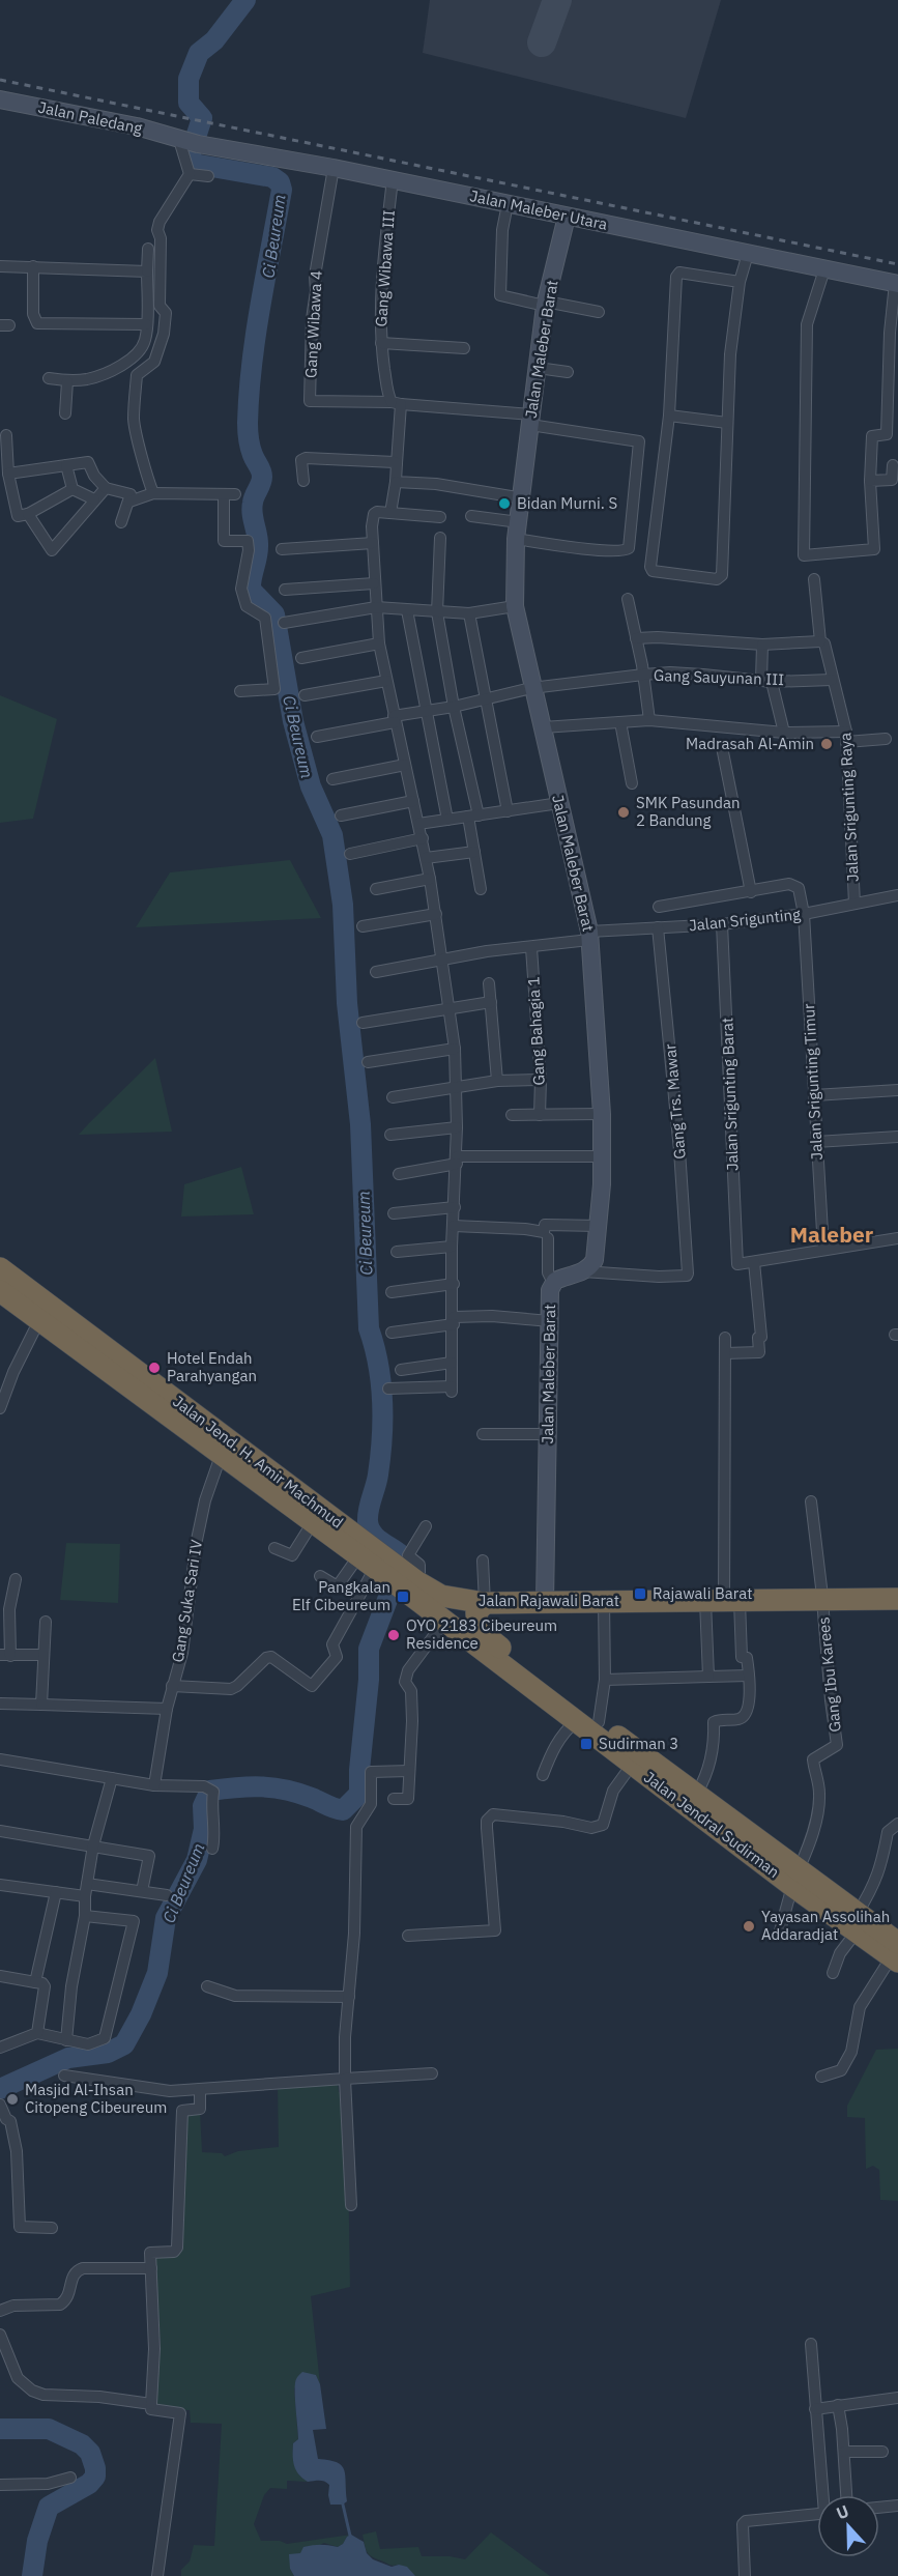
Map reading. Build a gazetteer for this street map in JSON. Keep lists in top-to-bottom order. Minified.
{"streets":{"highway":["Jalan Jend. H. Amir Machmud","Jalan Rajawali Barat","Jalan Jendral Sudirman"],"street":["Jalan Paledang","Jalan Maleber Utara","Gang Wibawa III","Gang Wibawa 4","Jalan Maleber Barat","Gang Sauyunan III","Jalan Srigunting Raya","Jalan Srigunting","Gang Bahagia 1","Jalan Srigunting Timur","Jalan Srigunting Barat","Gang Trs. Mawar","Gang Suka Sari IV","Gang Ibu Karees"]},"crossings":[["Jalan Paledang","Jalan Maleber Utara"],["Jalan Maleber Utara","Gang Wibawa III"],["Jalan Maleber Utara","Gang Wibawa 4"],["Jalan Maleber Utara","Jalan Maleber Barat"],["Gang Wibawa III","Gang Wibawa 4"],["Jalan Maleber Barat","Gang Sauyunan III"],["Jalan Maleber Barat","Jalan Srigunting"],["Jalan Maleber Barat","Gang Trs. Mawar"],["Jalan Maleber Barat","Jalan Rajawali Barat"],["Gang Sauyunan III","Jalan Srigunting Raya"],["Jalan Srigunting Raya","Jalan Srigunting"],["Jalan Srigunting","Gang Bahagia 1"],["Jalan Srigunting","Jalan Srigunting Timur"],["Jalan Srigunting","Jalan Srigunting Barat"],["Jalan Srigunting","Gang Trs. Mawar"],["Jalan Jend. H. Amir Machmud","Gang Suka Sari IV"],["Jalan Jend. H. Amir Machmud","Jalan Rajawali Barat"],["Jalan Jend. H. Amir Machmud","Jalan Jendral Sudirman"],["Jalan Rajawali Barat","Gang Ibu Karees"],["Jalan Rajawali Barat","Jalan Jendral Sudirman"],["Gang Ibu Karees","Jalan Jendral Sudirman"]],"districts":["Maleber"],"water":["Ci Beureum"],"places":{"other":["Bidan Murni. S","Madrasah Al-Amin","SMK Pasundan 2 Bandung","Hotel Endah Parahyangan","OYO 2183 Cibeureum Residence","Yayasan Assolihah Addaradjat","Masjid Al-Ihsan Citopeng Cibeureum"],"transit":["Rajawali Barat","Pangkalan Elf Cibeureum","Sudirman 3"]},"north":"top"}
